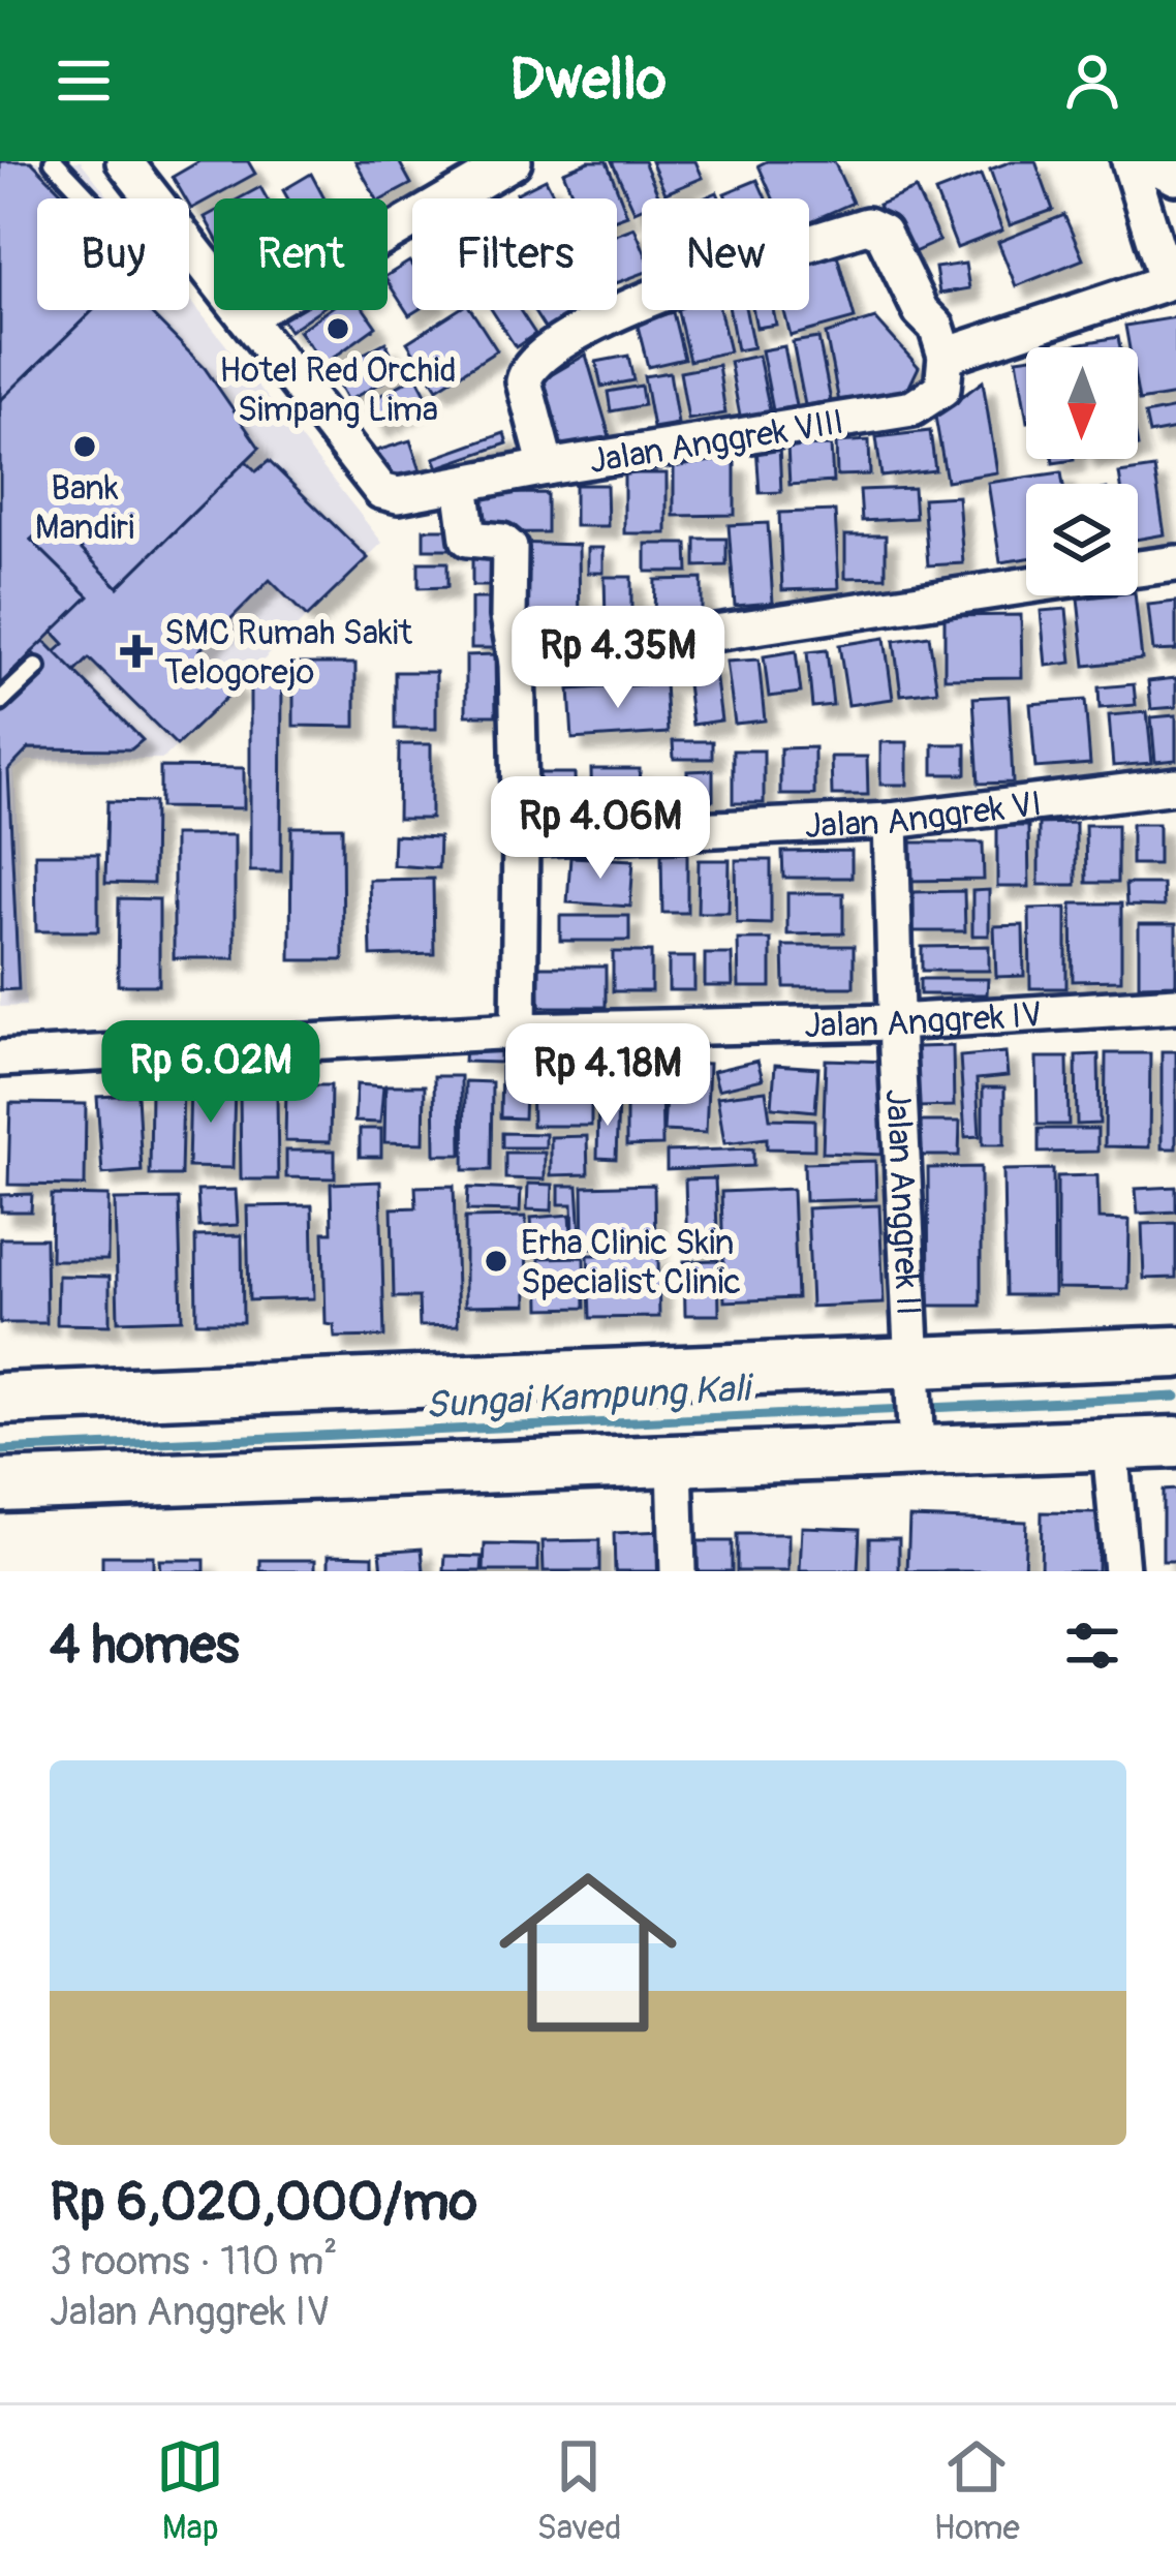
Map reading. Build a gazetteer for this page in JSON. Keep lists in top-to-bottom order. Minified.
{"streets":{"street":["Jalan Anggrek VIII","Jalan Anggrek VI","Jalan Anggrek IV","Jalan Anggrek II"]},"crossings":[["Jalan Anggrek VI","Jalan Anggrek II"],["Jalan Anggrek IV","Jalan Anggrek II"]],"water":["Sungai Kampung Kali"],"places":{"other":["Hotel Red Orchid Simpang Lima","Bank Mandiri","Erha Clinic Skin Specialist Clinic"],"health":["SMC Rumah Sakit Telogorejo"]},"north":"bottom","page":{"header":"Dwello","chip":["Buy","Rent","Filters","New"],"price":["Rp 4.35M","Rp 4.06M","Rp 6.02M","Rp 4.18M"],"heading":"4 homes","list":[{"name":"Rp 6,020,000/mo","note":"3 rooms · 110 m² · Jalan Anggrek IV"}],"tabs":["Map","Saved","Home"]}}
